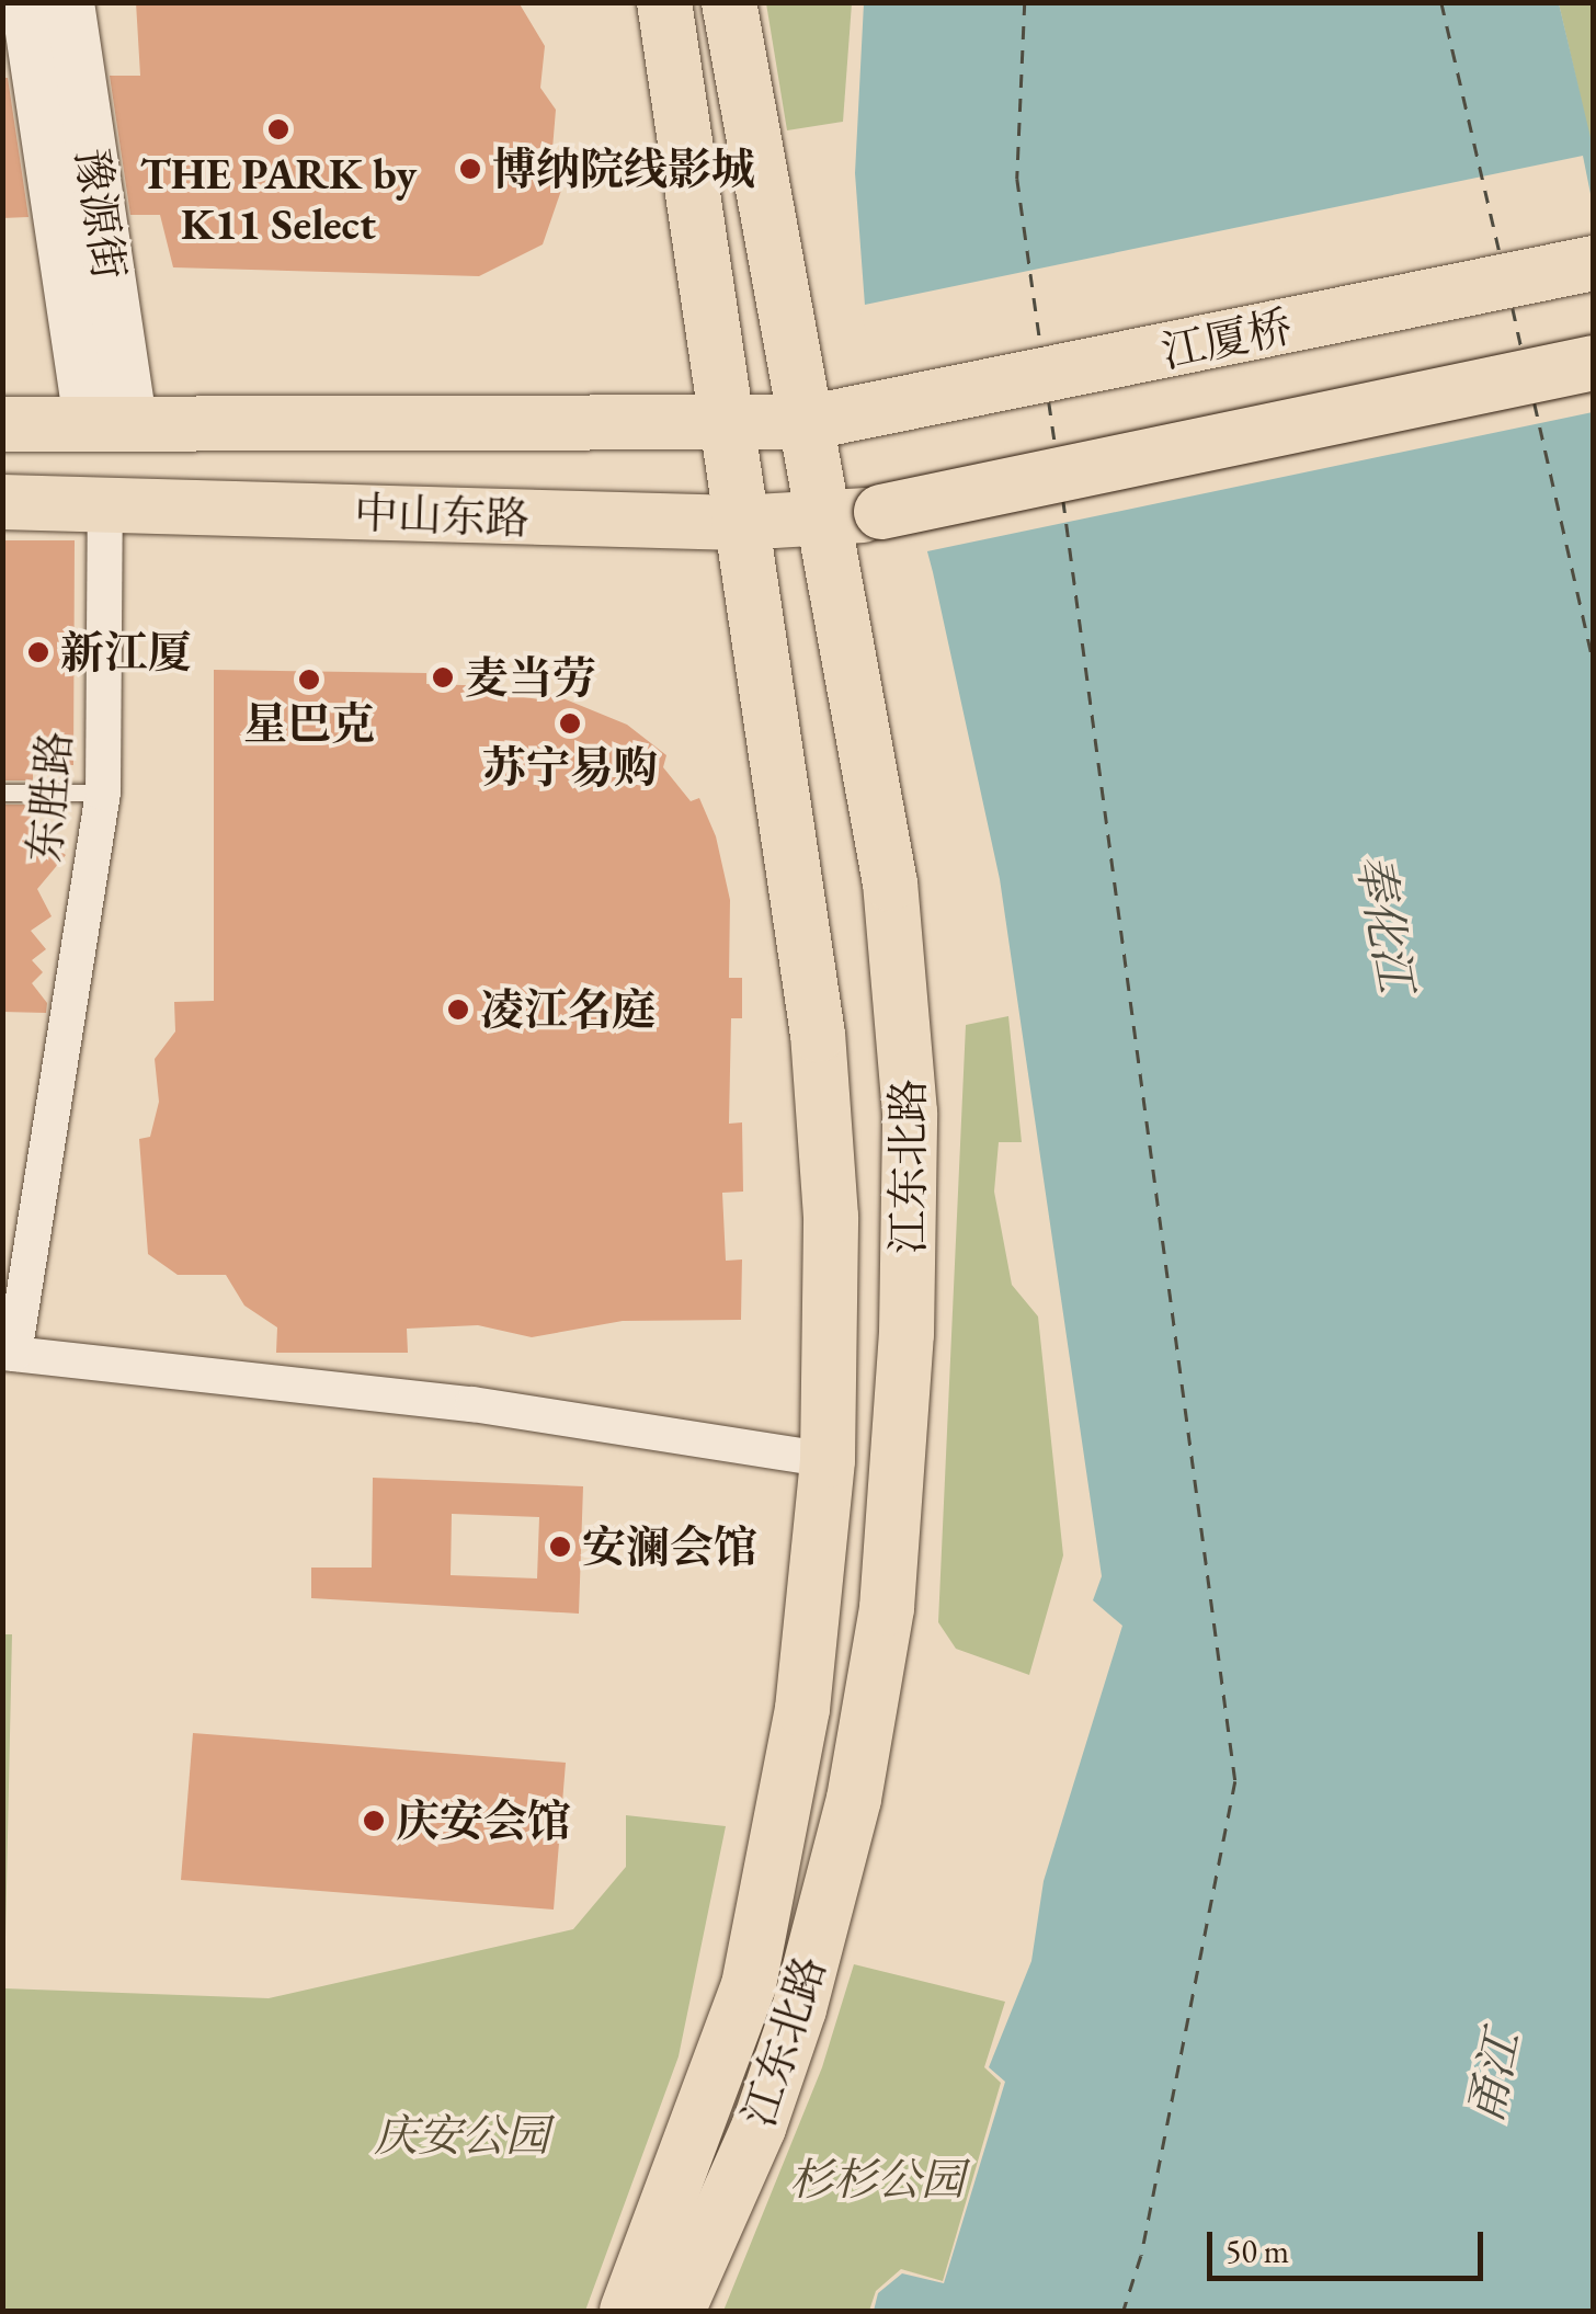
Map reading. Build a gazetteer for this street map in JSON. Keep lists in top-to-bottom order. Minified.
{"streets":{"main road":["江厦桥","中山东路","江东北路"],"street":["豫源街","东胜路"]},"crossings":[["豫源街","中山东路"],["江厦桥","中山东路"],["江厦桥","江东北路"],["中山东路","东胜路"],["中山东路","江东北路"]],"water":["奉化江","甬江"],"parks":["庆安公园","杉杉公园"],"places":["THE PARK by K11 Select","博纳院线影城","新江厦","麦当劳","星巴克","苏宁易购","凌江名庭","安澜会馆","庆安会馆"],"scale_bar":"50 m"}
